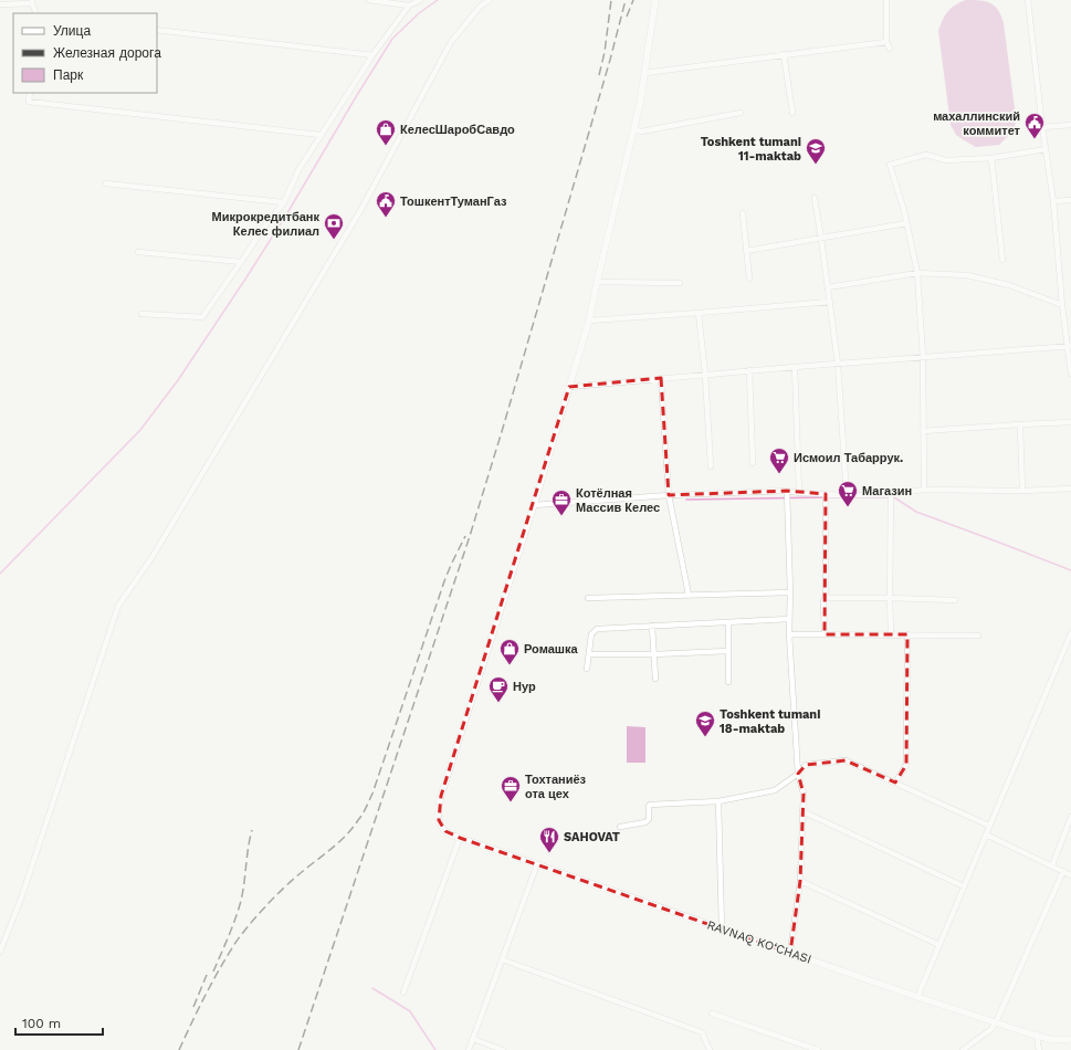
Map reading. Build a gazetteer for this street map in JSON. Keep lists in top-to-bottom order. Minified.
{"streets":{"street":["RAVNAQ KO‘CHASI"]},"places":{"public building":["махаллинский коммитет","ТошкентТуманГаз"],"shop":["КелесШаробСавдо","Ромашка"],"school or university":["Toshkent tumani 11-maktab","Toshkent tumani 18-maktab"],"bank":["Микрокредитбанк Келес филиал"],"supermarket":["Исмоил Табаррук.","Магазин"],"office":["Котёлная Массив Келес","Тохтаниёз ота цех"],"cafe":["Нур"],"restaurant":["SAHOVAT"]},"legend":["Улица","Железная дорога","Парк"],"scale_bar":"100 m"}
